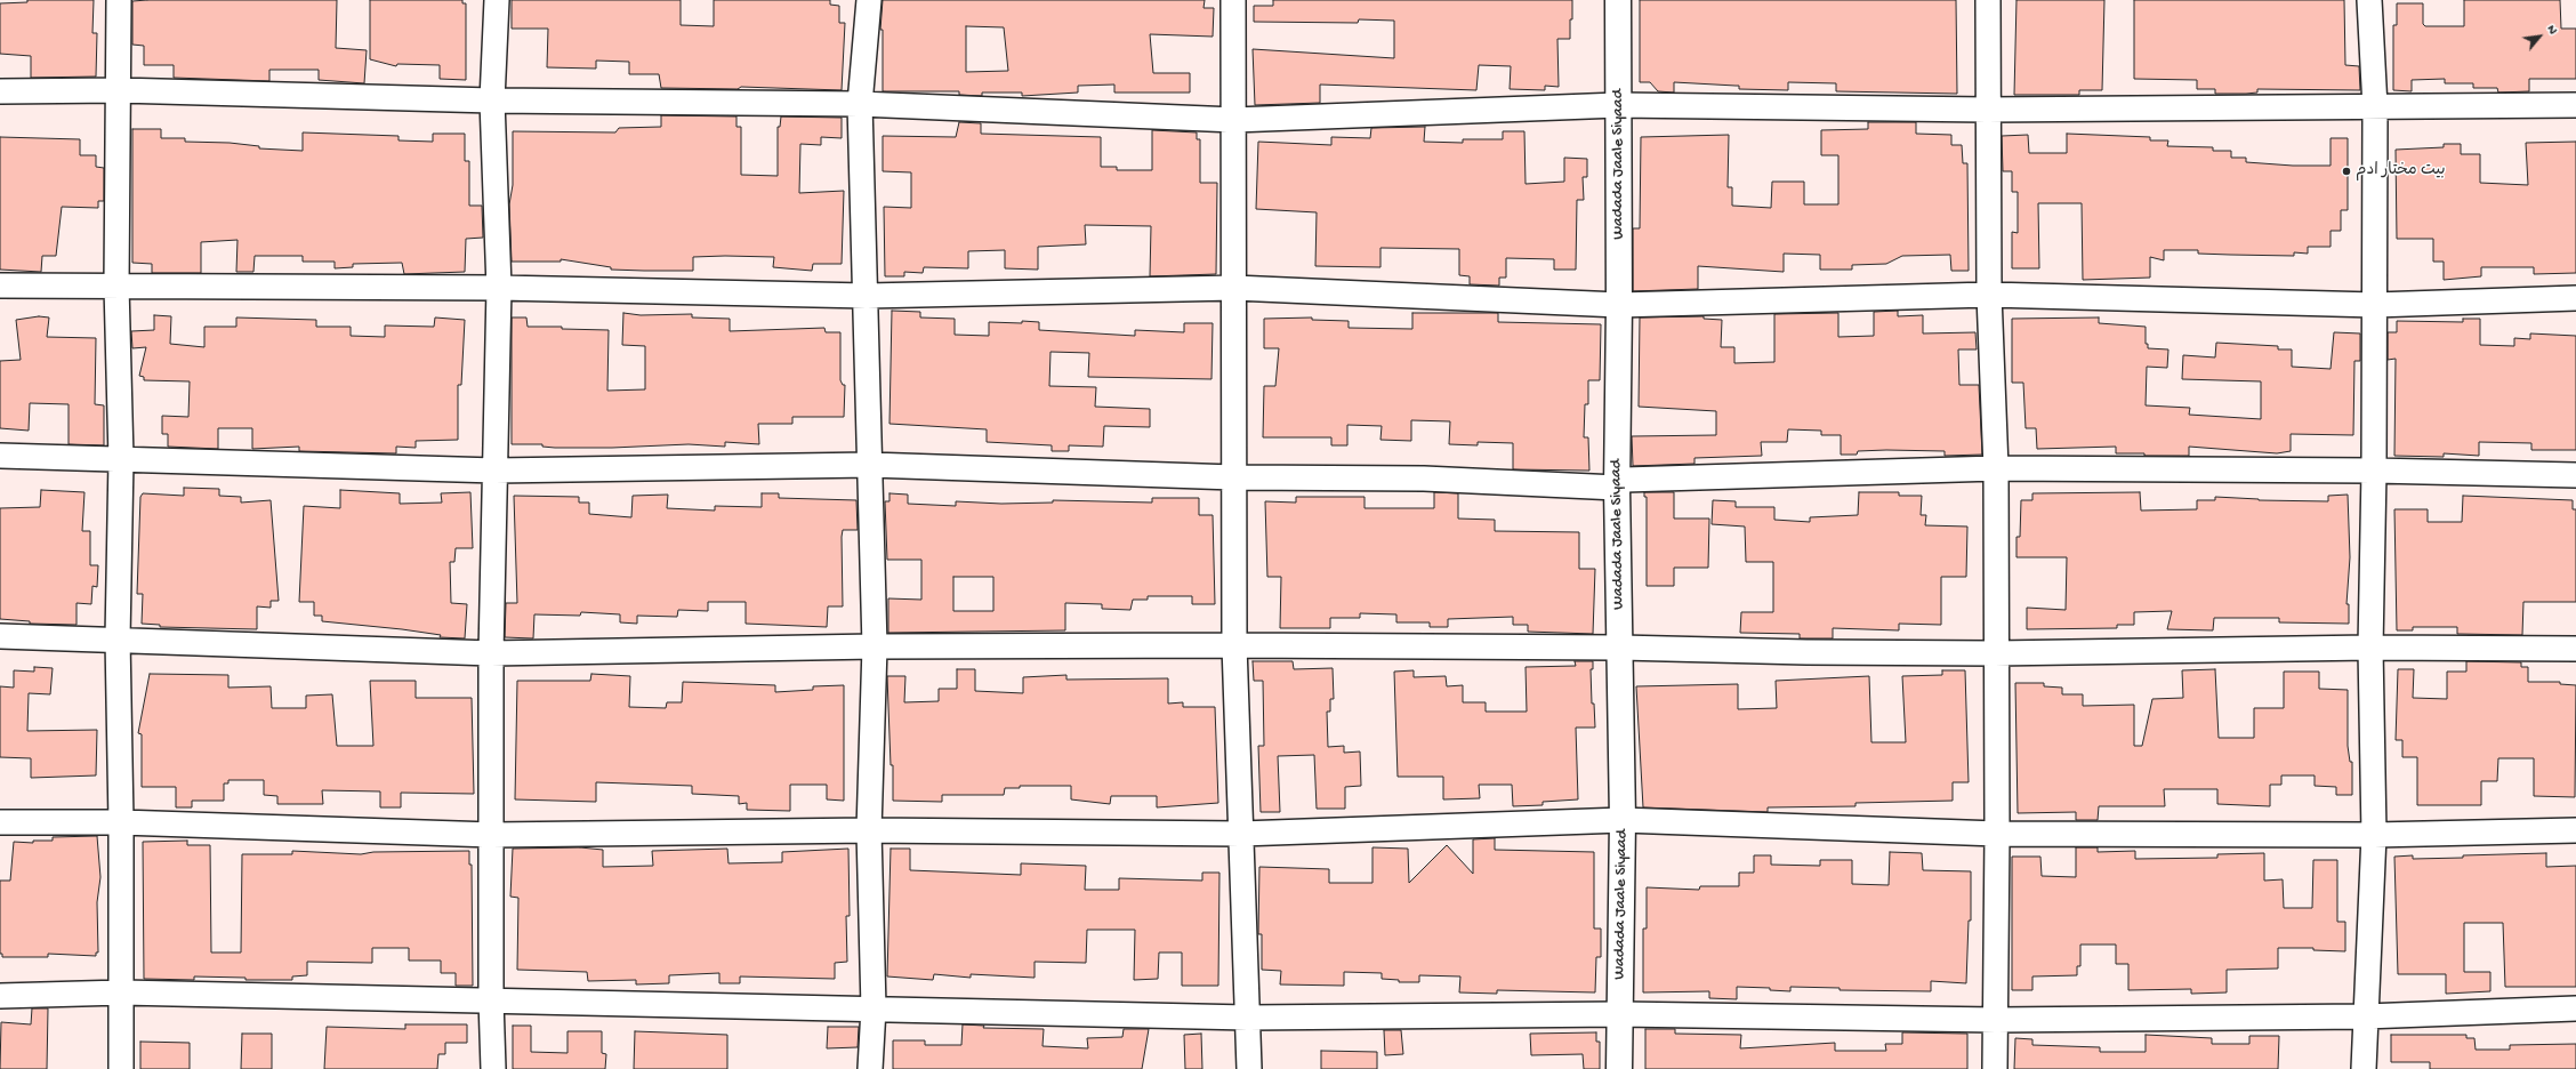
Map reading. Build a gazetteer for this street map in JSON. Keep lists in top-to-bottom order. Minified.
{"streets":{"main road":["Wadada Jaale Siyaad"]},"places":["بيت مختار ادم"],"north":"top right"}
